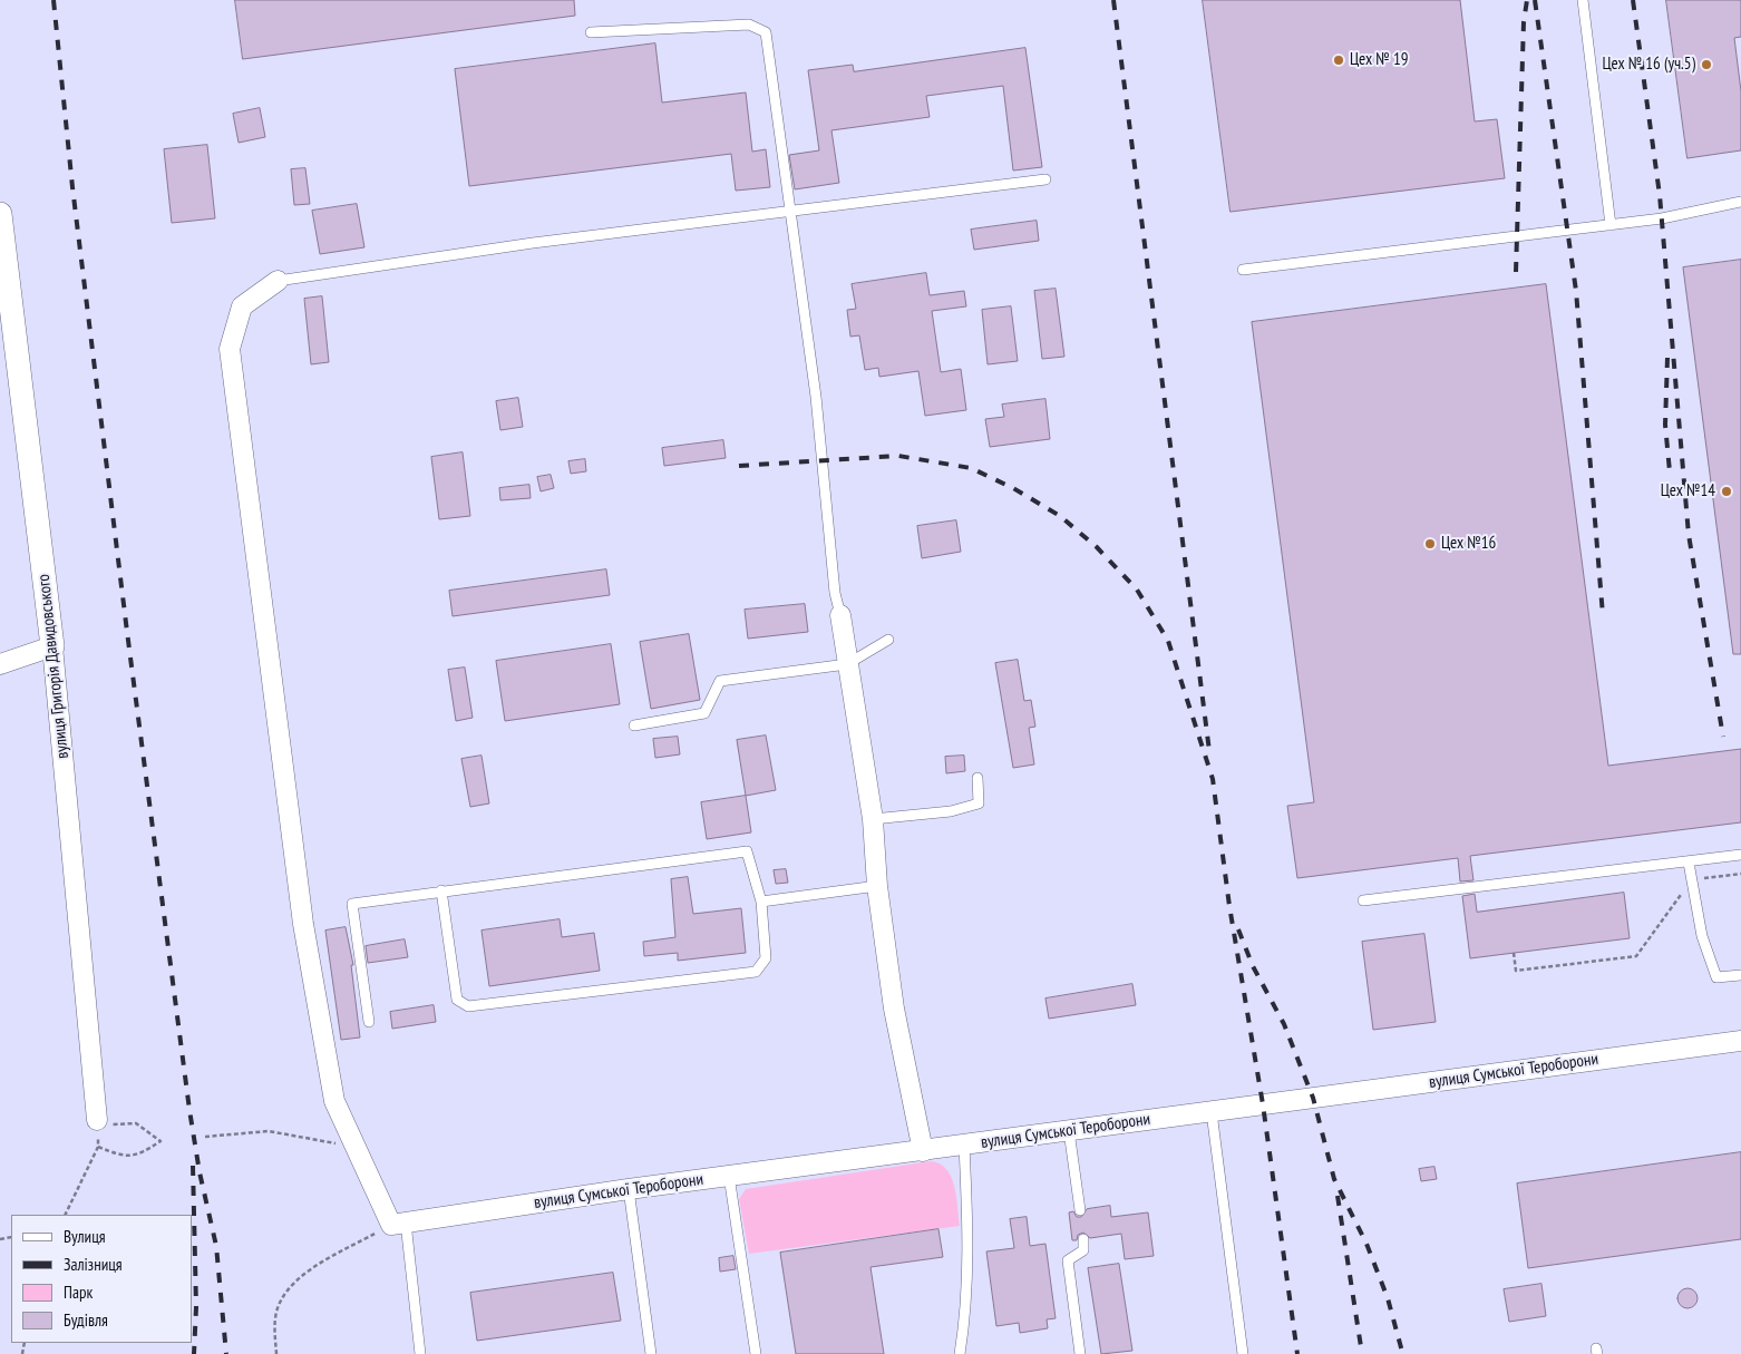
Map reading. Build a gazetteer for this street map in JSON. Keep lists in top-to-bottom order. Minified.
{"streets":{"street":["вулиця Григорія Давидовського","вулиця Сумської Тероборони"]},"places":["Цех № 19","Цех № 16 (уч.5)","Цех №14","Цех №16"],"legend":["Вулиця","Залізниця","Парк","Будівля"]}
